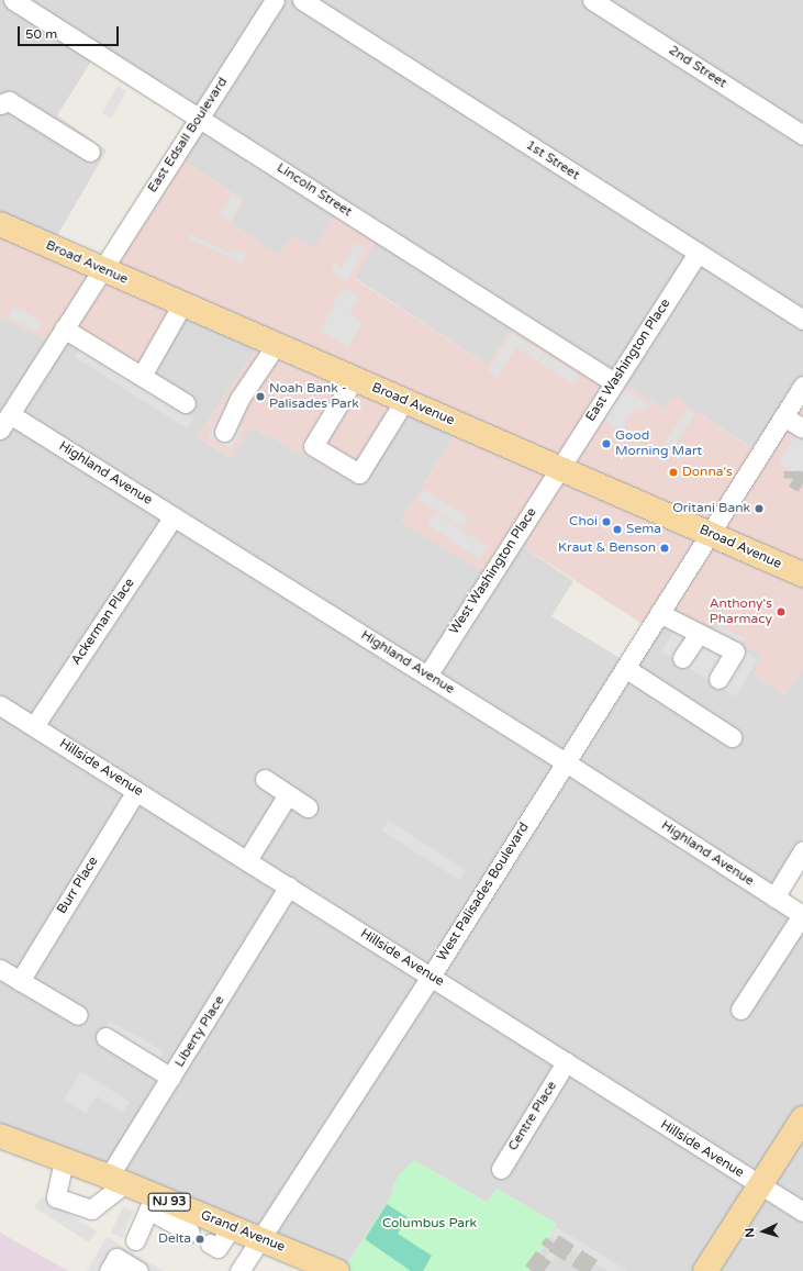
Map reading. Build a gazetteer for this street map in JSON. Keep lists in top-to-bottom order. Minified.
{"streets":{"main road":["Broad Avenue","NJ 93","Grand Avenue"],"street":["2nd Street","East Edsall Boulevard","1st Street","Lincoln Street","East Washington Place","Highland Avenue","West Washington Place","Ackerman Place","Hillside Avenue","Burr Place","West Palisades Boulevard","Liberty Place","Centre Place"]},"crossings":[["East Edsall Boulevard","Lincoln Street"],["East Edsall Boulevard","Broad Avenue"],["East Edsall Boulevard","Highland Avenue"],["1st Street","East Washington Place"],["Lincoln Street","East Washington Place"],["Broad Avenue","East Washington Place"],["Broad Avenue","West Washington Place"],["Broad Avenue","West Palisades Boulevard"],["East Washington Place","West Washington Place"],["Highland Avenue","West Washington Place"],["Highland Avenue","Ackerman Place"],["Highland Avenue","West Palisades Boulevard"],["Ackerman Place","Hillside Avenue"],["Hillside Avenue","Burr Place"],["Hillside Avenue","West Palisades Boulevard"],["Hillside Avenue","Liberty Place"],["Hillside Avenue","Centre Place"],["West Palisades Boulevard","Grand Avenue"],["Liberty Place","Grand Avenue"]],"parks":["Columbus Park"],"places":["Noah Bank - Palisades Park","Good Morning Mart","Donna's","Oritani Bank","Choi","Sema","Kraut & Benson","Anthony's Pharmacy","Delta"],"scale_bar":"50 m","north":"left"}
